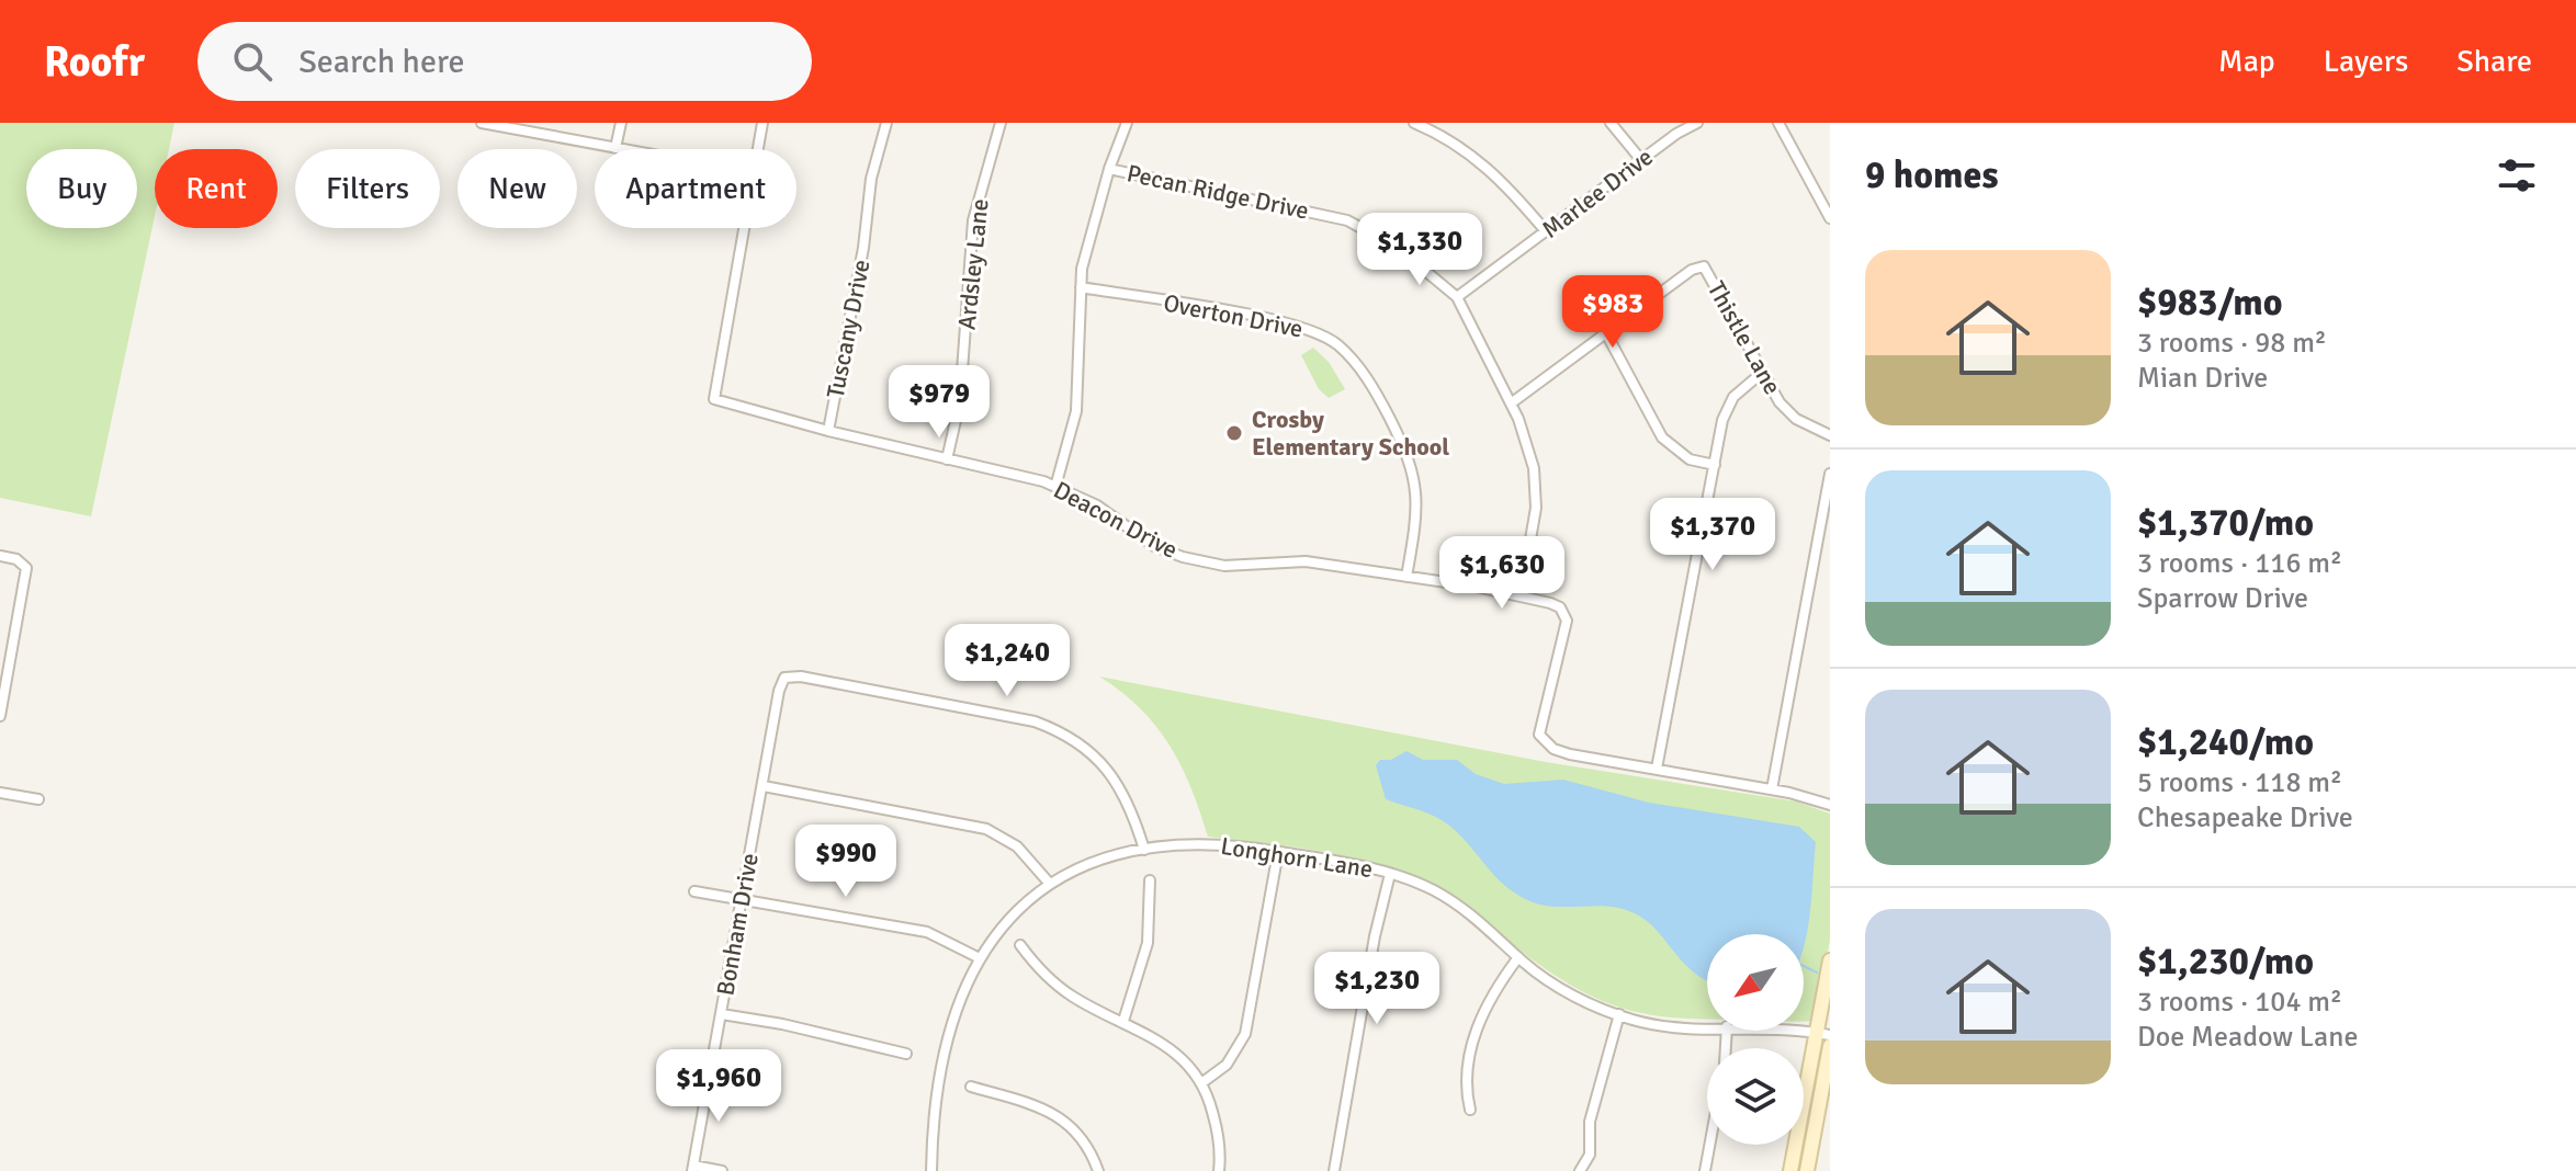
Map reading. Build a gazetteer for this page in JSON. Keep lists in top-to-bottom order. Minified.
{"streets":{"street":["Pecan Ridge Drive","Marlee Drive","Ardsley Lane","Overton Drive","Tuscany Drive","Thistle Lane","Deacon Drive","Longhorn Lane","Bonham Drive"]},"crossings":[["Pecan Ridge Drive","Marlee Drive"],["Pecan Ridge Drive","Deacon Drive"],["Ardsley Lane","Deacon Drive"],["Overton Drive","Deacon Drive"],["Tuscany Drive","Deacon Drive"],["Longhorn Lane","Bonham Drive"]],"places":["Crosby Elementary School"],"north":"bottom left","page":{"header":"Roofr","search":"Search here","nav":["Map","Layers","Share"],"heading":"9 homes","chip":["Buy","Rent","Filters","New","Apartment"],"price":["$1,330","$983","$979","$1,370","$1,630","$1,240","$990","$1,230","$1,960"],"list":[{"name":"$983/mo","note":"3 rooms · 98 m² · Mian Drive"},{"name":"$1,370/mo","note":"3 rooms · 116 m² · Sparrow Drive"},{"name":"$1,240/mo","note":"5 rooms · 118 m² · Chesapeake Drive"},{"name":"$1,230/mo","note":"3 rooms · 104 m² · Doe Meadow Lane"}]}}
